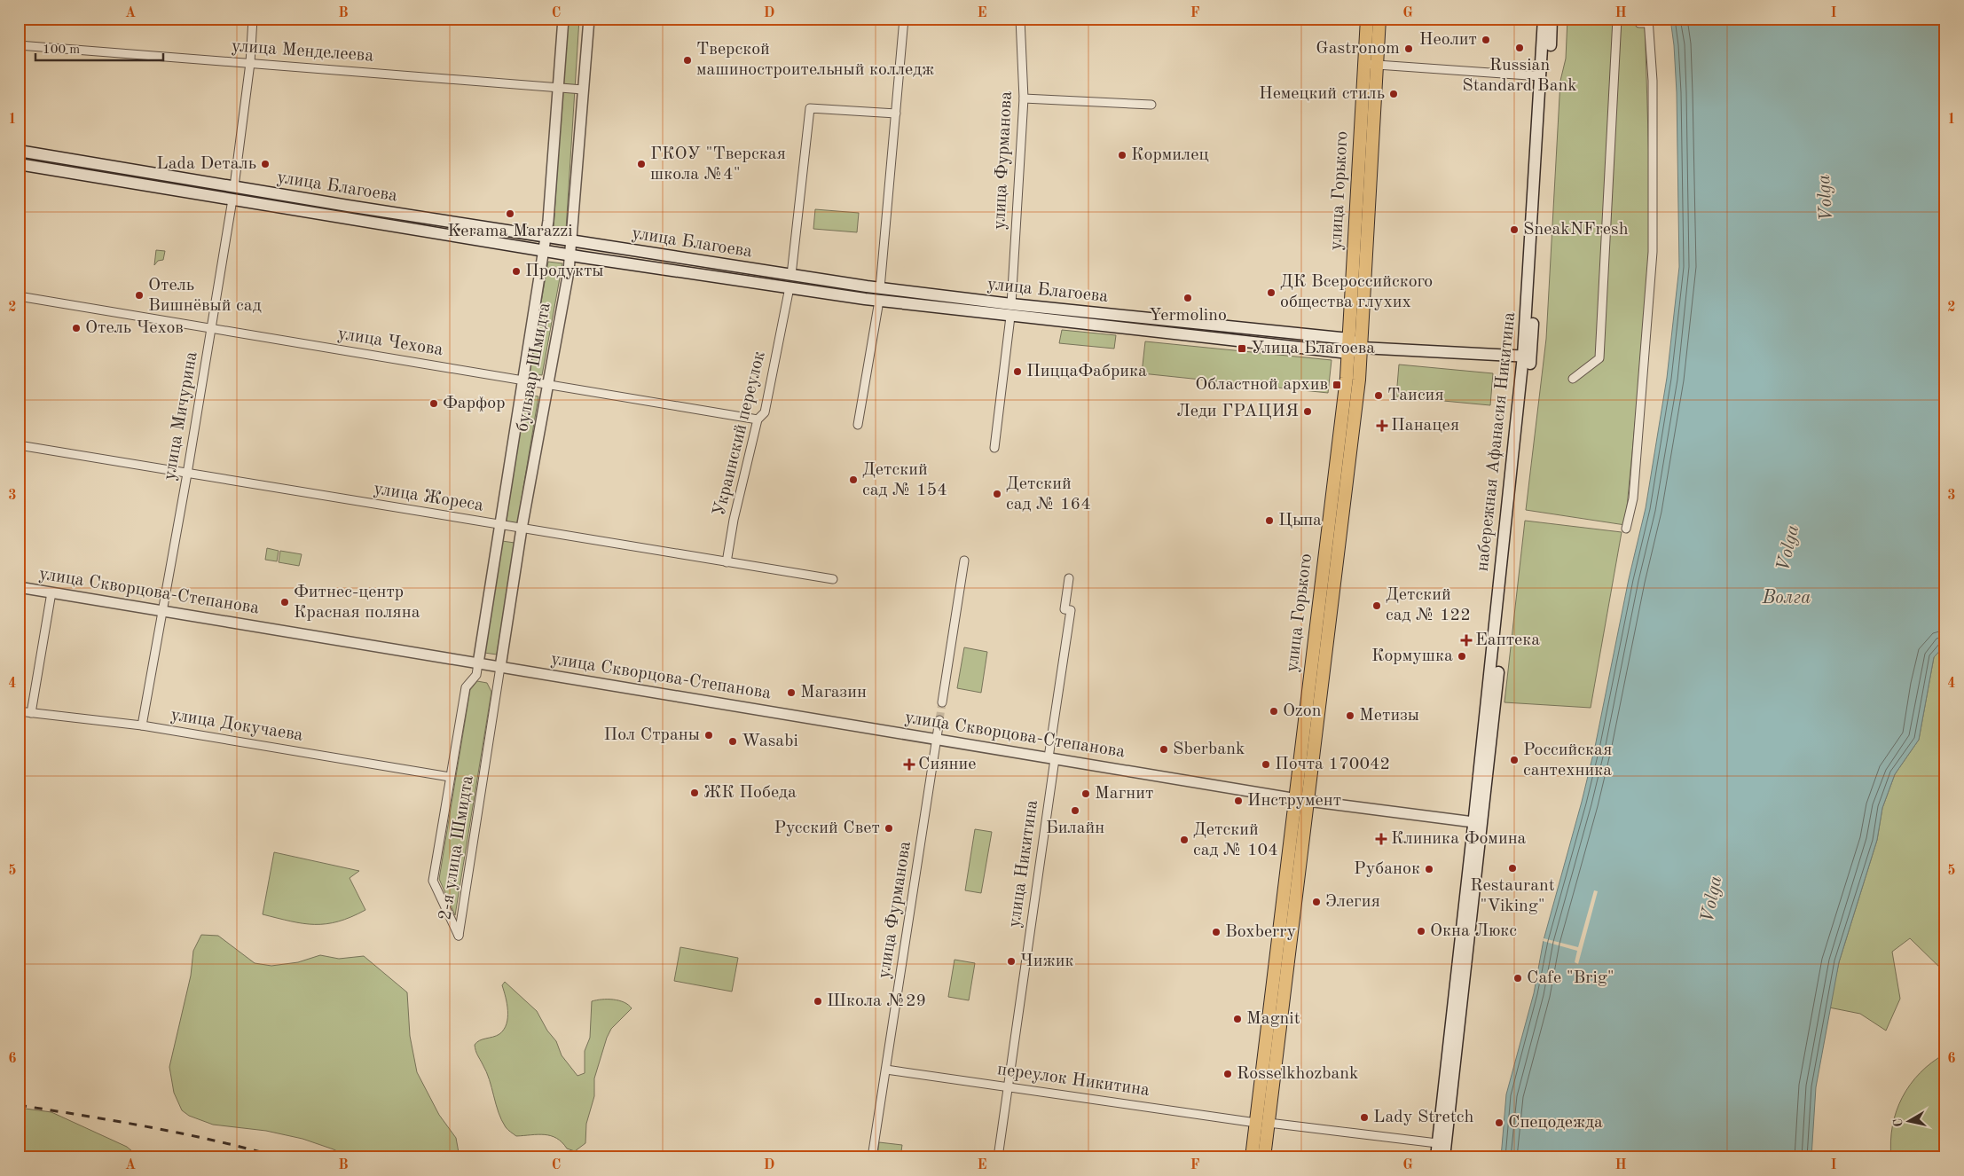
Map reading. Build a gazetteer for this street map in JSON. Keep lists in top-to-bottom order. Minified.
{"streets":{"main road":["улица Благоева","улица Горького","набережная Афанасия Никитина"],"street":["улица Менделеева","улица Фурманова","улица Чехова","бульвар Шмидта","улица Мичурина","Украинский переулок","улица Жореса","улица Скворцова-Степанова","улица Докучаева","2-я улица Шмидта","улица Никитина","переулок Никитина"]},"crossings":[["улица Менделеева","бульвар Шмидта"],["улица Фурманова","улица Благоева"],["улица Фурманова","улица Скворцова-Степанова"],["улица Фурманова","переулок Никитина"],["улица Благоева","улица Горького"],["улица Благоева","бульвар Шмидта"],["улица Благоева","улица Мичурина"],["улица Благоева","Украинский переулок"],["улица Благоева","набережная Афанасия Никитина"],["улица Горького","улица Скворцова-Степанова"],["улица Горького","переулок Никитина"],["улица Чехова","бульвар Шмидта"],["улица Чехова","улица Мичурина"],["улица Чехова","Украинский переулок"],["бульвар Шмидта","улица Жореса"],["бульвар Шмидта","улица Скворцова-Степанова"],["бульвар Шмидта","2-я улица Шмидта"],["улица Мичурина","улица Жореса"],["улица Мичурина","улица Скворцова-Степанова"],["улица Мичурина","улица Докучаева"],["Украинский переулок","улица Жореса"],["набережная Афанасия Никитина","улица Скворцова-Степанова"],["улица Скворцова-Степанова","2-я улица Шмидта"],["улица Скворцова-Степанова","улица Никитина"],["улица Докучаева","2-я улица Шмидта"],["улица Никитина","переулок Никитина"]],"water":["Volga","Волга"],"places":{"other":["Неолит","Russian Standard Bank","Gastronom","Тверской машиностроительный колледж","Немецкий стиль","Кормилец","Lada Dеталь","ГКОУ \"Тверская школа №4\"","Kerama Marazzi","SneakNFresh","Продукты","ДК Всероссийского общества глухих","Отель Вишнёвый сад","Yermolino","Отель Чехов","ПиццаФабрика","Таисия","Фарфор","Леди ГРАЦИЯ","Детский сад № 154","Детский сад № 164","Цыпа","Фитнес-центр Красная поляна","Детский сад № 122","Кормушка","Магазин","Ozon","Метизы","Пол Страны","Wasabi","Sberbank","Российская сантехника","Почта 170042","ЖК Победа","Магнит","Инструмент","Билайн","Русский Свет","Детский сад № 104","Restaurant \"Viking\"","Рубанок","Элегия","Окна Люкс","Boxberry","Чижик","Cafe \"Brig\"","Школа №29","Magnit","Rosselkhozbank","Lady Stretch","Спецодежда"],"transit":["Улица Благоева","Областной архив"],"health":["Панацея","Еаптека","Сияние","Клиника Фомина"]},"scale_bar":"100 m","north":"left","grid":{"columns":["A","B","C","D","E","F","G","H","I"],"rows":["1","2","3","4","5","6"]}}
